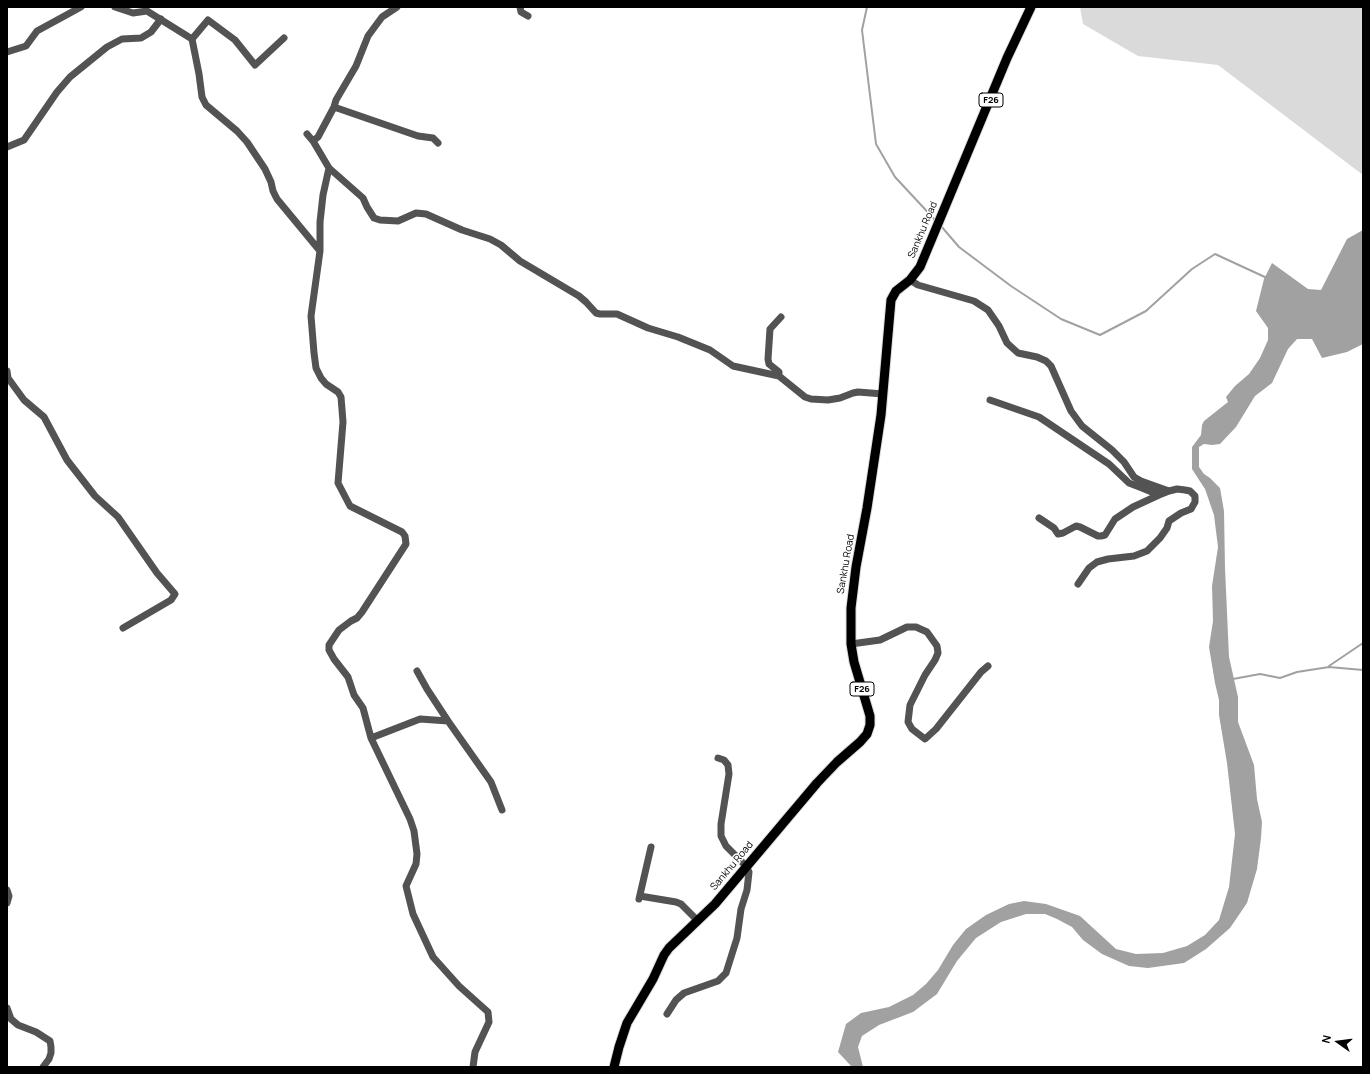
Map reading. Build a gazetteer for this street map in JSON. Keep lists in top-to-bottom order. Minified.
{"streets":{"main road":["F26","Sankhu Road"]},"north":"left"}
